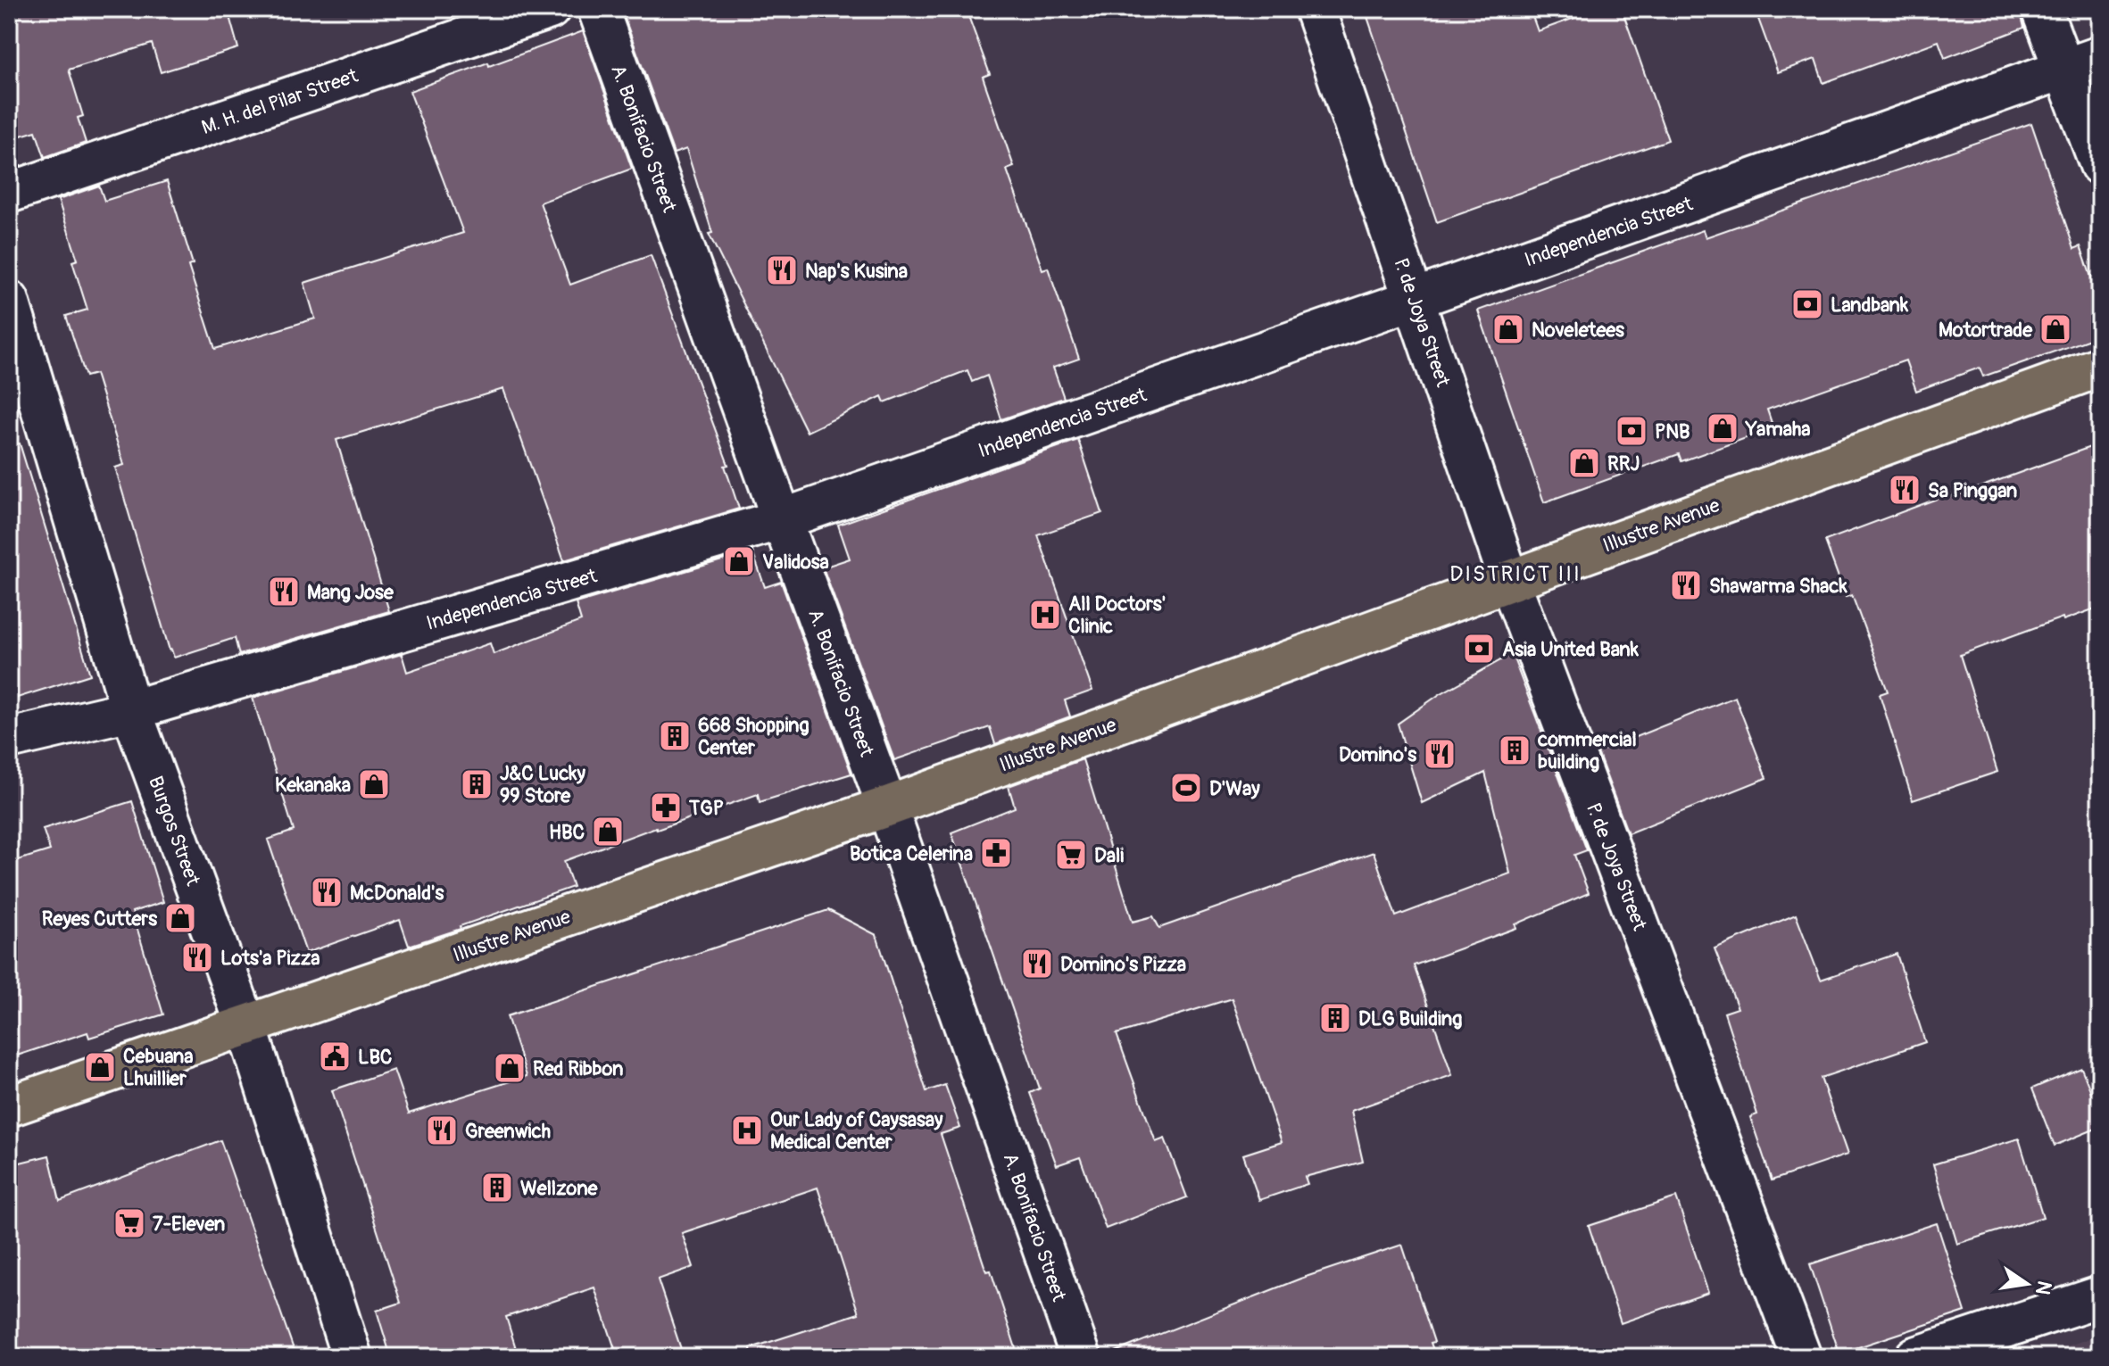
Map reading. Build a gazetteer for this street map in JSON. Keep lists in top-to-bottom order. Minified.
{"streets":{"main road":["Illustre Avenue"],"street":["M. H. del Pilar Street","A. Bonifacio Street","Independencia Street","P. de Joya Street","Burgos Street"]},"crossings":[["A. Bonifacio Street","Independencia Street"],["A. Bonifacio Street","Illustre Avenue"],["Independencia Street","P. de Joya Street"],["Independencia Street","Burgos Street"],["P. de Joya Street","Illustre Avenue"],["Illustre Avenue","Burgos Street"]],"districts":["DISTRICT III"],"places":{"restaurant":["Nap's Kusina","Sa Pinggan","Shawarma Shack","Mang Jose","Domino's","McDonald's","Lots'a Pizza","Domino's Pizza","Greenwich"],"bank":["Landbank","PNB","Asia United Bank"],"shop":["Noveletees","Motortrade","Yamaha","RRJ","Validosa","Kekanaka","HBC","Reyes Cutters","Cebuana Lhuillier","Red Ribbon"],"hospital":["All Doctors' Clinic","Our Lady of Caysasay Medical Center"],"building":["668 Shopping Center","commercial building","J&C Lucky 99 Store","DLG Building","Wellzone"],"sports":["D'Way"],"pharmacy":["TGP","Botica Celerina"],"supermarket":["Dali","7-Eleven"],"public building":["LBC"]},"north":"right"}
